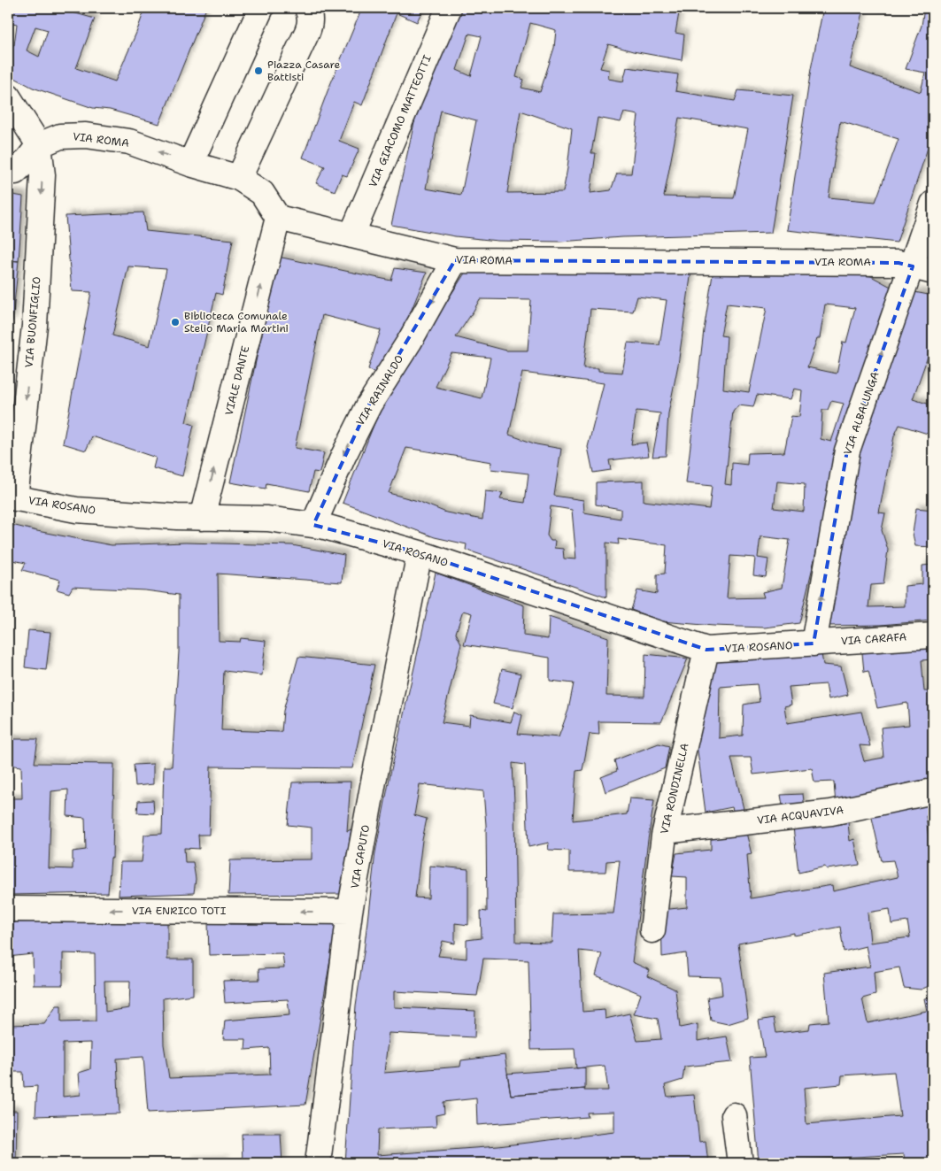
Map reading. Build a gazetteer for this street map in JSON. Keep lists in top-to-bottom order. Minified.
{"streets":{"street":["VIA GIACOMO MATTEOTTI","VIA ROMA","VIA BUONFIGLIO","VIALE DANTE","VIA RAINALDO","VIA ALBALUNGA","VIA ROSANO","VIA CARAFA","VIA RONDINELLA","VIA ACQUAVIVA","VIA CAPUTO","VIA ENRICO TOTI"]},"crossings":[["VIA GIACOMO MATTEOTTI","VIA ROMA"],["VIA ROMA","VIA BUONFIGLIO"],["VIA ROMA","VIALE DANTE"],["VIA ROMA","VIA RAINALDO"],["VIA ROMA","VIA ALBALUNGA"],["VIA BUONFIGLIO","VIA ROSANO"],["VIALE DANTE","VIA ROSANO"],["VIA RAINALDO","VIA ROSANO"],["VIA ALBALUNGA","VIA ROSANO"],["VIA ALBALUNGA","VIA CARAFA"],["VIA ROSANO","VIA CARAFA"],["VIA ROSANO","VIA RONDINELLA"],["VIA ROSANO","VIA CAPUTO"],["VIA RONDINELLA","VIA ACQUAVIVA"],["VIA CAPUTO","VIA ENRICO TOTI"]],"one_way":["VIA BUONFIGLIO","VIALE DANTE","VIA RAINALDO","VIA ALBALUNGA","VIA ENRICO TOTI"],"places":["Piazza Casare Battisti","Biblioteca Comunale Stelio Maria Martini"]}
